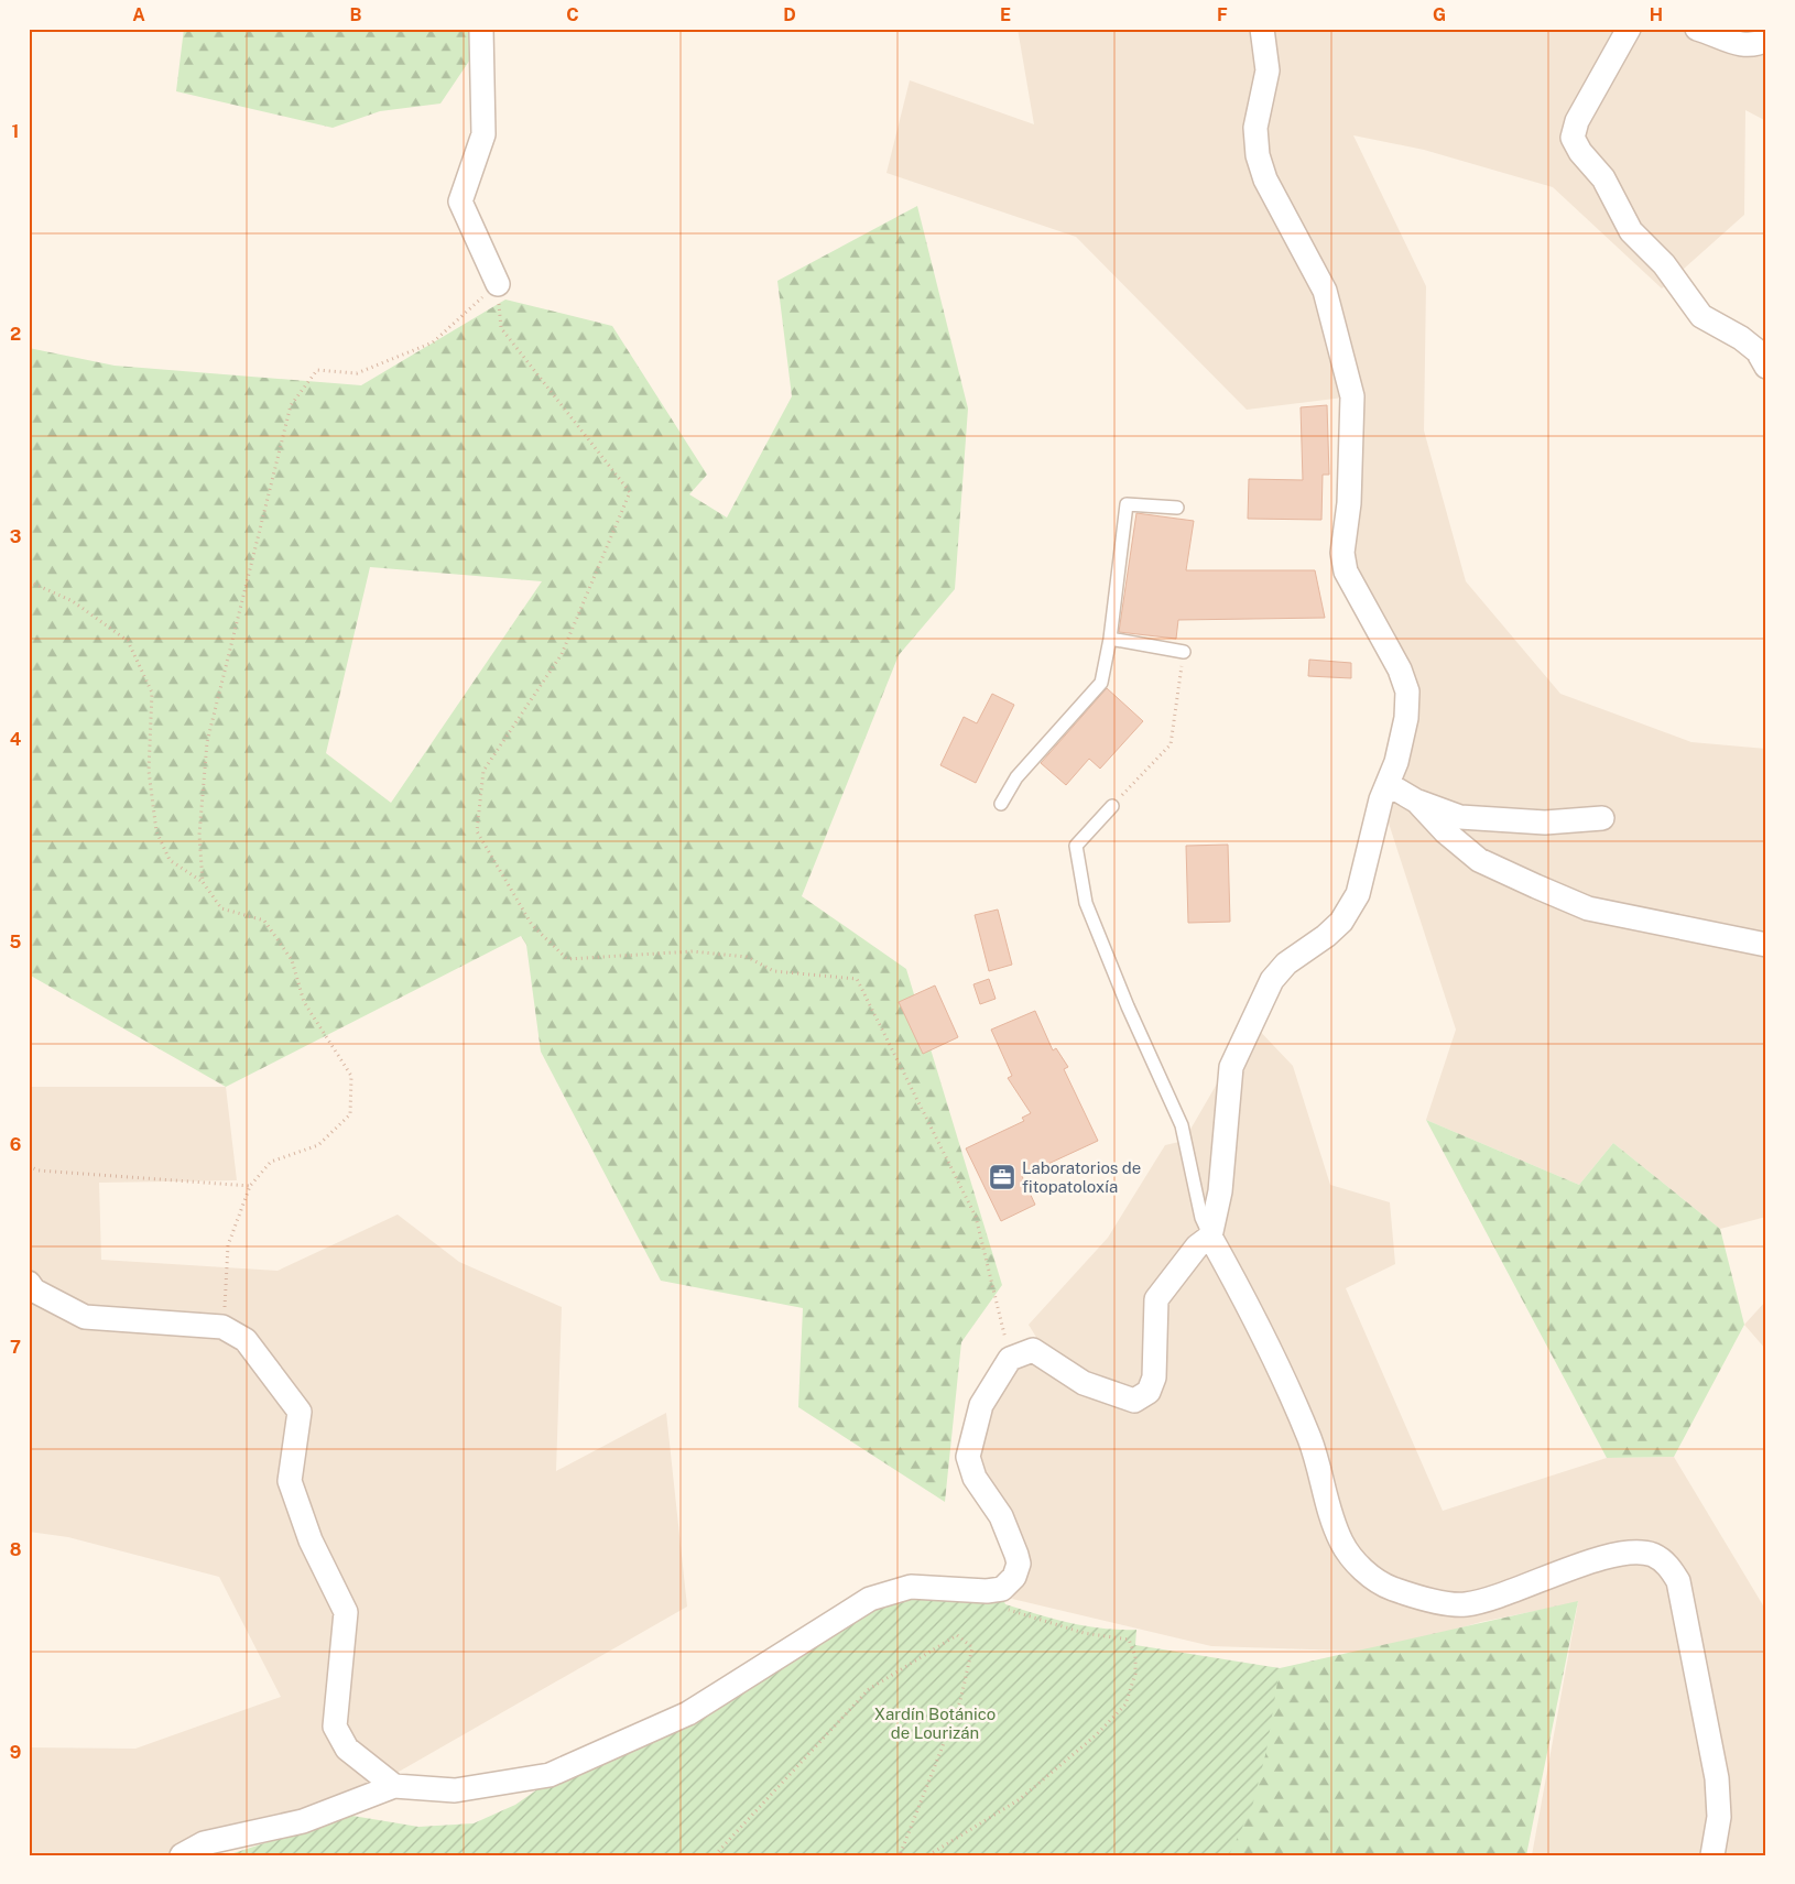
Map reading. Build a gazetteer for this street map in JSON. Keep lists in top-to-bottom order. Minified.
{"parks":["Xardín Botánico de Lourizán"],"places":{"office":["Laboratorios de fitopatoloxía"]},"grid":{"columns":["A","B","C","D","E","F","G","H"],"rows":["1","2","3","4","5","6","7","8","9"]}}
